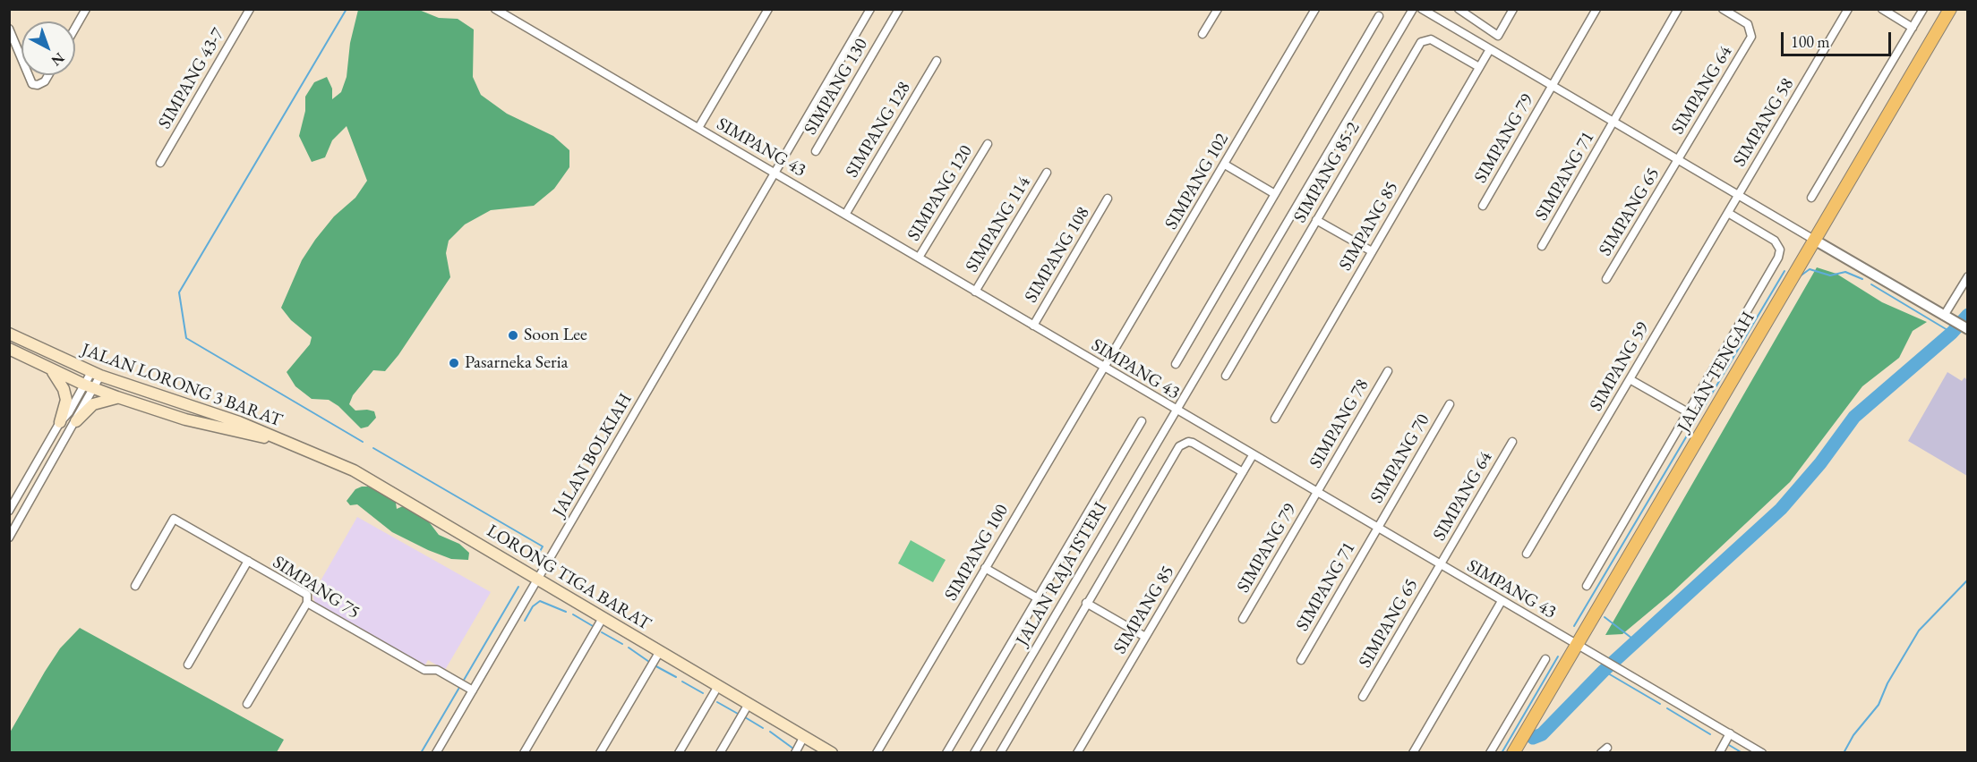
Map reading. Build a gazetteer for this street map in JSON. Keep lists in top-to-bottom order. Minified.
{"streets":{"main road":["JALAN TENGAH","JALAN LORONG 3 BARAT","LORONG TIGA BARAT"],"street":["SIMPANG 43-7","SIMPANG 130","SIMPANG 64","SIMPANG 58","SIMPANG 128","SIMPANG 79","SIMPANG 43","SIMPANG 85-2","SIMPANG 71","SIMPANG 102","SIMPANG 120","SIMPANG 65","SIMPANG 114","SIMPANG 85","SIMPANG 108","SIMPANG 59","SIMPANG 78","JALAN BOLKIAH","SIMPANG 70","SIMPANG 100","JALAN RAJA ISTERI","SIMPANG 75"]},"crossings":[["SIMPANG 64","SIMPANG 43"],["SIMPANG 64","SIMPANG 65"],["SIMPANG 58","SIMPANG 59"],["SIMPANG 128","SIMPANG 43"],["SIMPANG 79","SIMPANG 43"],["SIMPANG 79","SIMPANG 78"],["SIMPANG 43","SIMPANG 71"],["SIMPANG 43","SIMPANG 102"],["SIMPANG 43","SIMPANG 120"],["SIMPANG 43","SIMPANG 65"],["SIMPANG 43","SIMPANG 114"],["SIMPANG 43","SIMPANG 85"],["SIMPANG 43","SIMPANG 108"],["SIMPANG 43","JALAN TENGAH"],["SIMPANG 43","SIMPANG 78"],["SIMPANG 43","JALAN BOLKIAH"],["SIMPANG 43","SIMPANG 70"],["SIMPANG 43","SIMPANG 100"],["SIMPANG 43","JALAN RAJA ISTERI"],["SIMPANG 85-2","SIMPANG 85"],["SIMPANG 71","SIMPANG 70"],["SIMPANG 102","SIMPANG 100"],["JALAN LORONG 3 BARAT","LORONG TIGA BARAT"],["JALAN BOLKIAH","LORONG TIGA BARAT"],["JALAN BOLKIAH","SIMPANG 75"]],"places":["Soon Lee","Pasarneka Seria"],"scale_bar":"100 m","north":"bottom right"}
